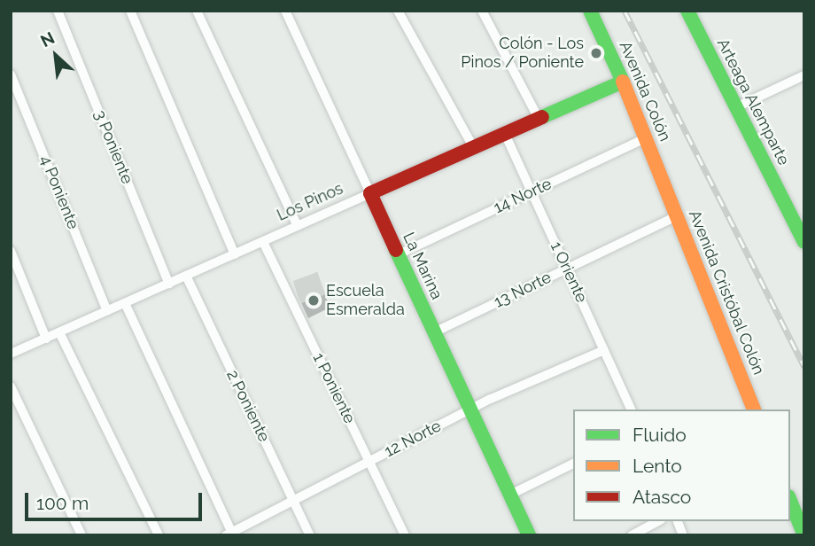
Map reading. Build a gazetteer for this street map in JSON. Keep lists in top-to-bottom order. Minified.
{"streets":{"main road":["Avenida Colón","Arteaga Alemparte","Los Pinos","La Marina","Avenida Cristóbal Colón"],"street":["3 Poniente","4 Poniente","14 Norte","1 Oriente","13 Norte","1 Poniente","2 Poniente","12 Norte"]},"crossings":[["Avenida Colón","14 Norte"],["Avenida Colón","Los Pinos"],["Avenida Colón","Avenida Cristóbal Colón"],["3 Poniente","Los Pinos"],["4 Poniente","Los Pinos"],["14 Norte","La Marina"],["14 Norte","1 Oriente"],["Los Pinos","La Marina"],["Los Pinos","1 Oriente"],["Los Pinos","1 Poniente"],["Los Pinos","2 Poniente"],["La Marina","13 Norte"],["La Marina","12 Norte"],["1 Oriente","13 Norte"],["1 Oriente","12 Norte"],["13 Norte","Avenida Cristóbal Colón"],["1 Poniente","12 Norte"],["2 Poniente","12 Norte"]],"places":["Colón - Los Pinos / Poniente","Escuela Esmeralda"],"legend":["Fluido","Lento","Atasco"],"scale_bar":"100 m","north":"top left"}
